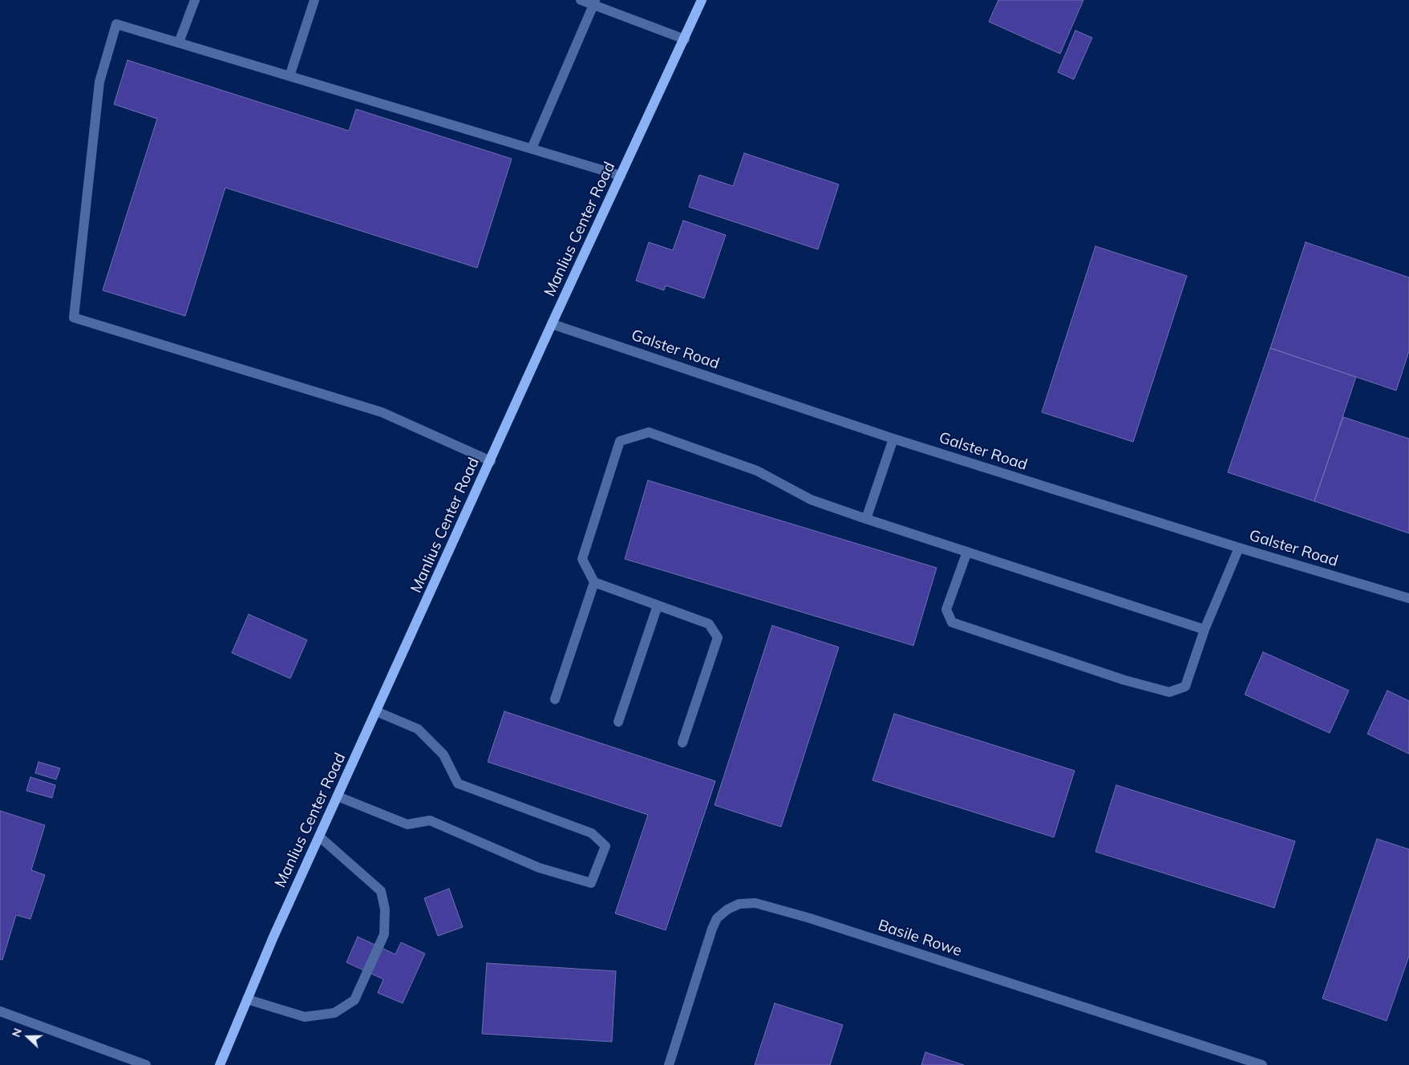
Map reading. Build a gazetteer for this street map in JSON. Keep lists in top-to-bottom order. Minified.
{"streets":{"main road":["Manlius Center Road"],"street":["Galster Road","Basile Rowe"]},"crossings":[["Manlius Center Road","Galster Road"]],"north":"left"}
